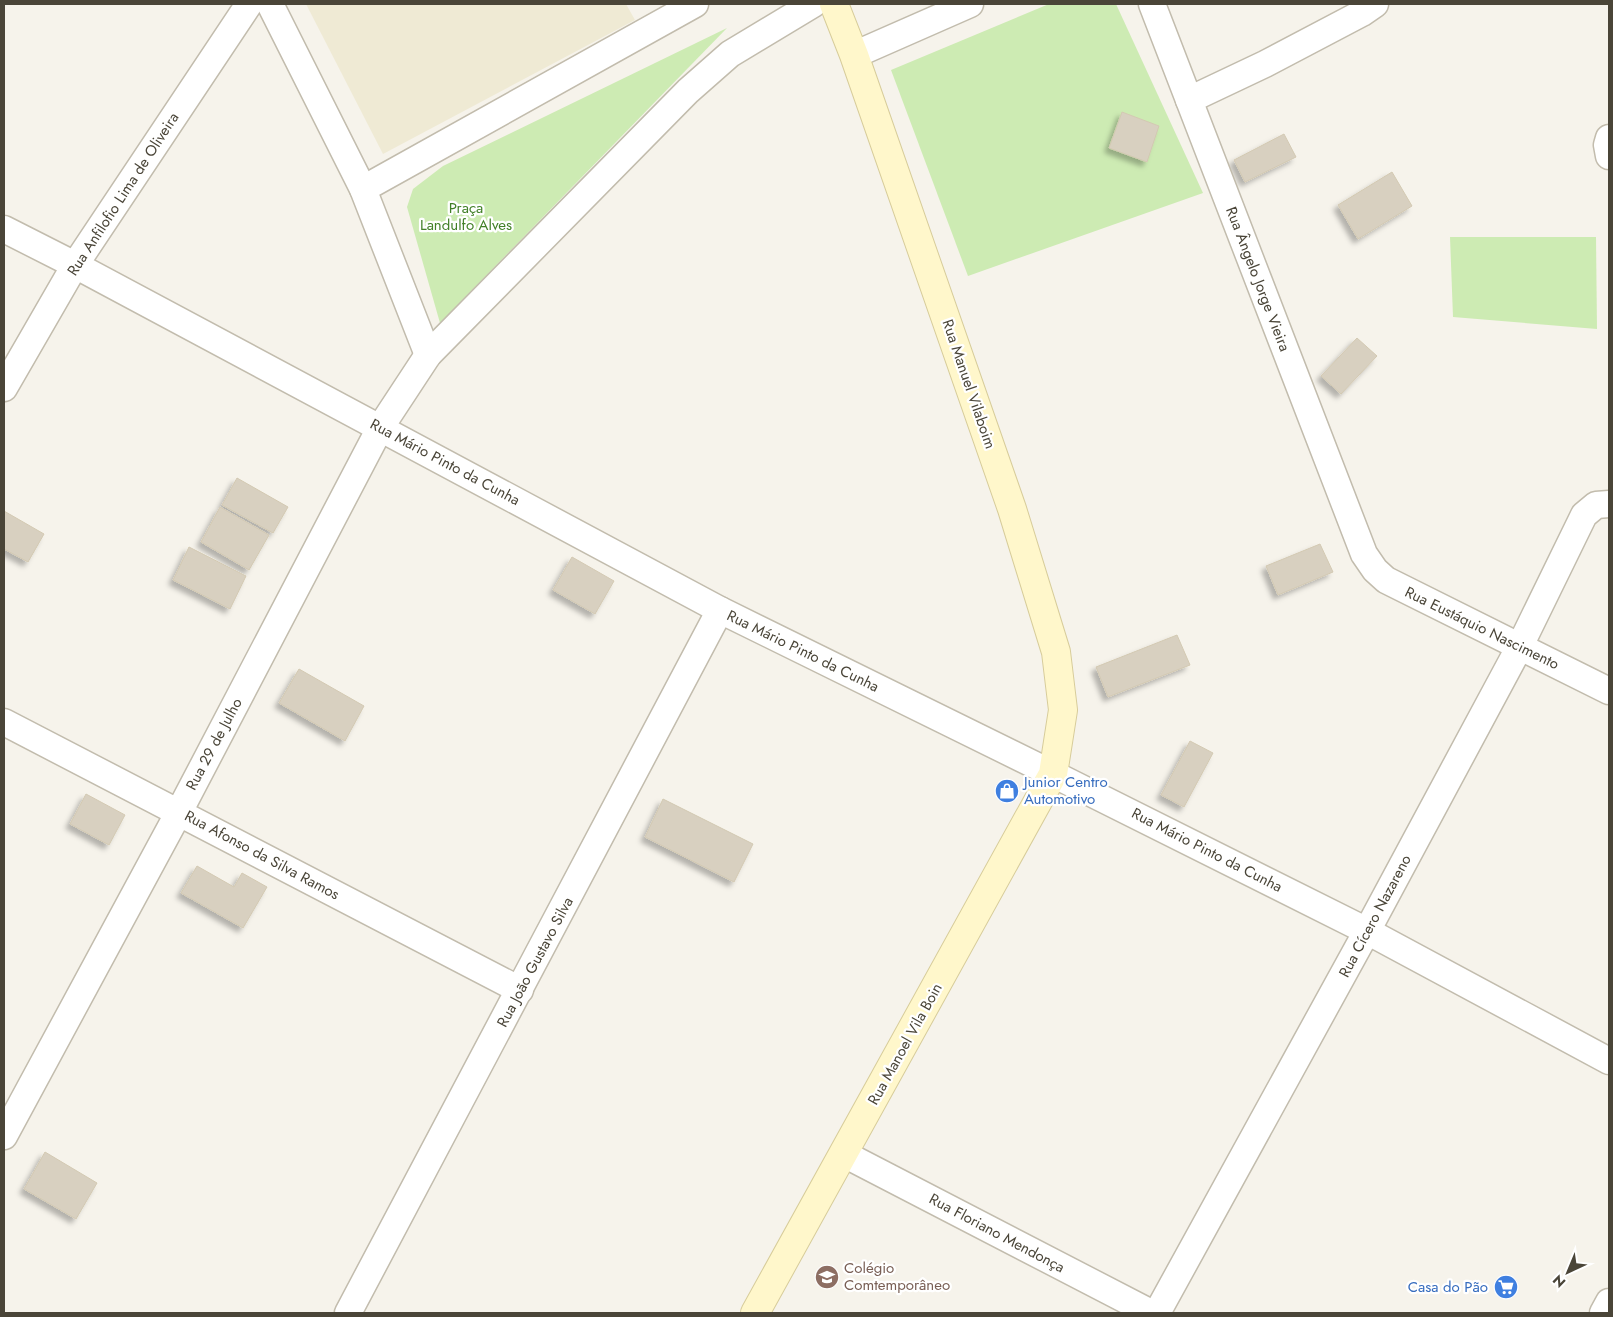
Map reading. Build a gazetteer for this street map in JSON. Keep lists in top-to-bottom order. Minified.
{"streets":{"main road":["Rua Manuel Vilaboim","Rua Manoel Vila Boin"],"street":["Rua Anfilofio Lima de Oliveira","Rua Ângelo Jorge Vieira","Rua Mário Pinto da Cunha","Rua Eustáquio Nascimento","Rua 29 de Julho","Rua Afonso da Silva Ramos","Rua Cícero Nazareno","Rua João Gustavo Silva","Rua Floriano Mendonça"]},"crossings":[["Rua Anfilofio Lima de Oliveira","Rua Mário Pinto da Cunha"],["Rua Ângelo Jorge Vieira","Rua Eustáquio Nascimento"],["Rua Manuel Vilaboim","Rua Mário Pinto da Cunha"],["Rua Manuel Vilaboim","Rua Manoel Vila Boin"],["Rua Mário Pinto da Cunha","Rua 29 de Julho"],["Rua Mário Pinto da Cunha","Rua Cícero Nazareno"],["Rua Mário Pinto da Cunha","Rua João Gustavo Silva"],["Rua Mário Pinto da Cunha","Rua Manoel Vila Boin"],["Rua Eustáquio Nascimento","Rua Cícero Nazareno"],["Rua 29 de Julho","Rua Afonso da Silva Ramos"],["Rua Afonso da Silva Ramos","Rua João Gustavo Silva"],["Rua Manoel Vila Boin","Rua Floriano Mendonça"]],"parks":["Praça Landulfo Alves"],"places":{"shop":["Junior Centro Automotivo"],"school or university":["Colégio Comtemporâneo"],"supermarket":["Casa do Pão"]},"north":"bottom left"}
